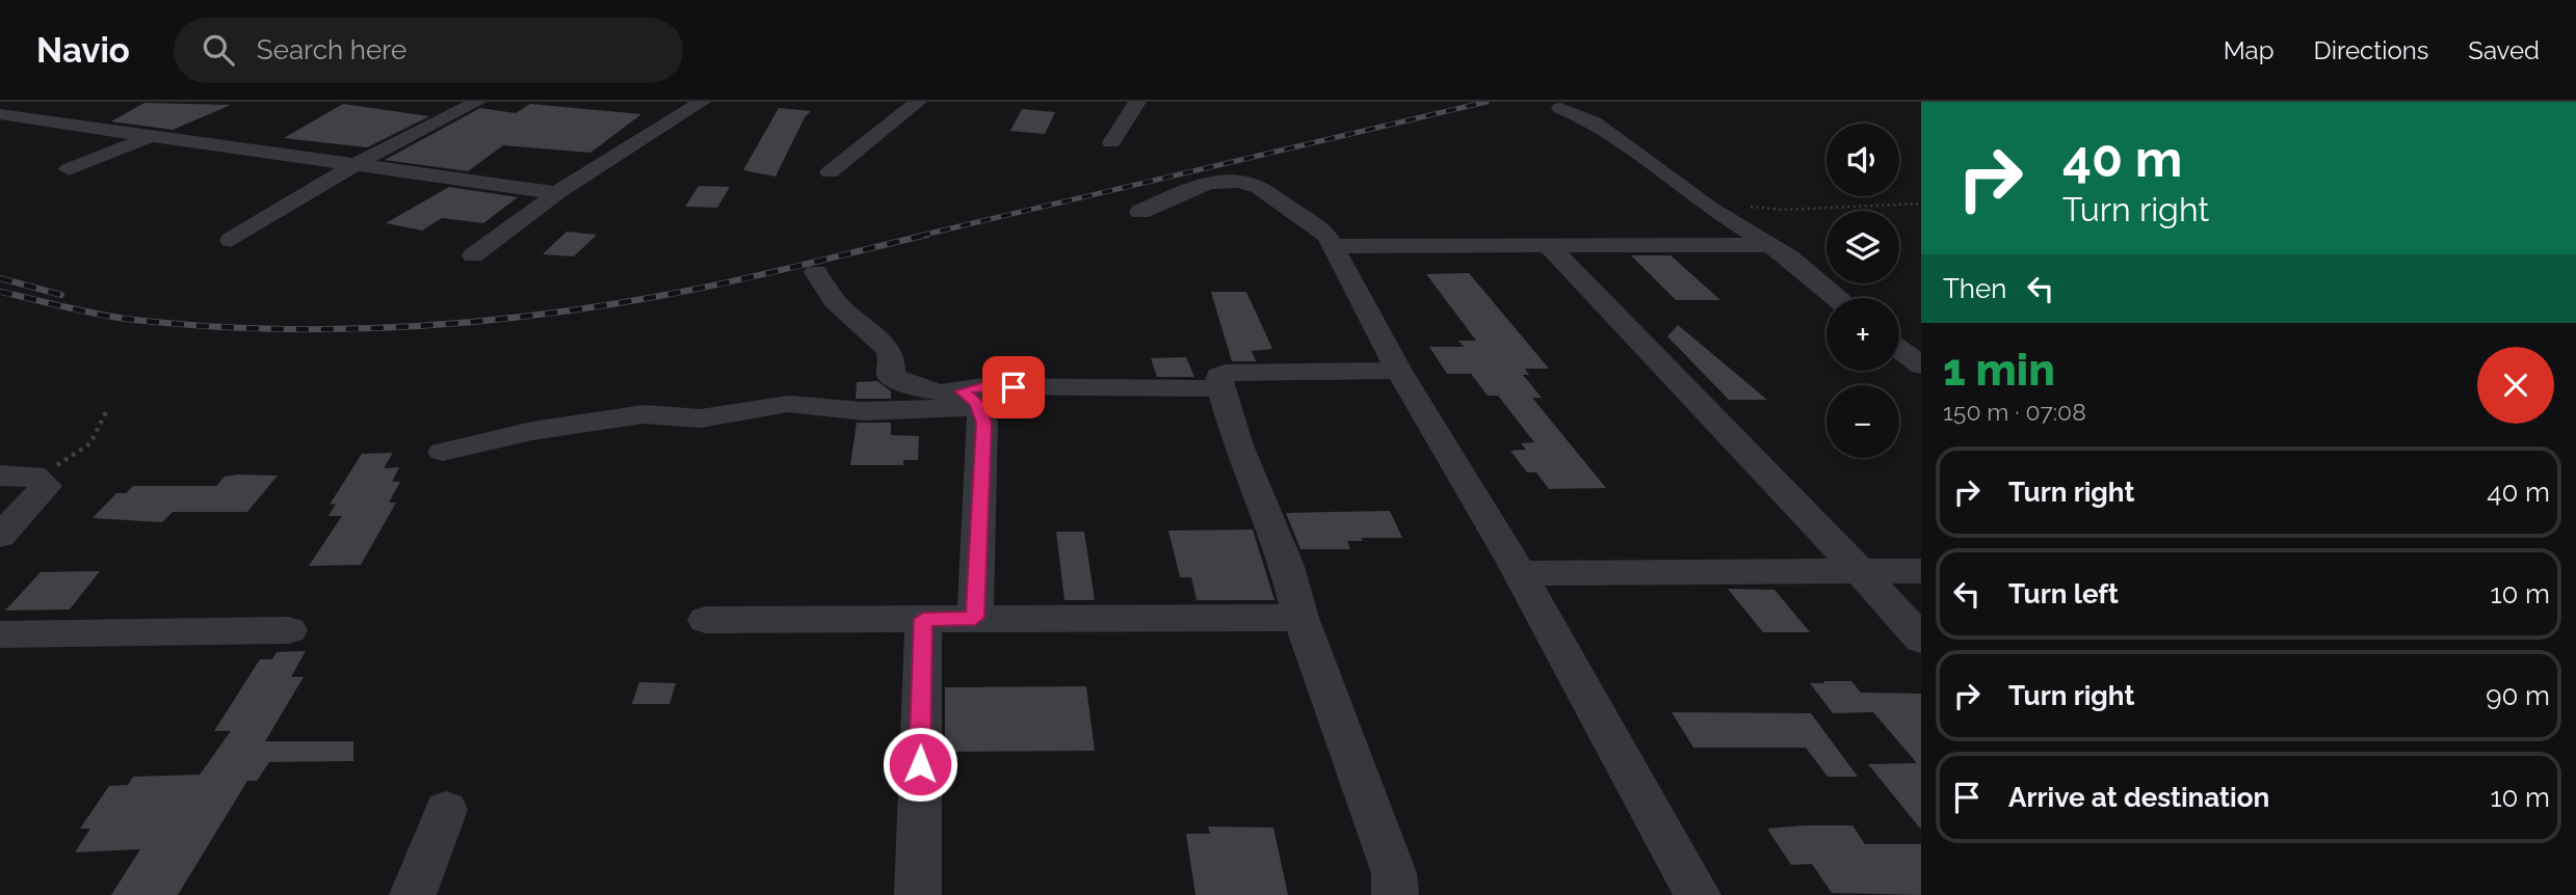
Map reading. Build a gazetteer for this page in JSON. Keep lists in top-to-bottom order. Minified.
{"page":{"header":"Navio","search":"Search here","nav":["Map","Directions","Saved"],"turn":["40 m","Turn right"],"map_buttons":["+","−"],"then":"Then","heading":["1 min","150 m · 07:08"],"list":[{"name":"Turn right","value":"40 m"},{"name":"Turn left","value":"10 m"},{"name":"Turn right","value":"90 m"},{"name":"Arrive at destination","value":"10 m"}]}}
